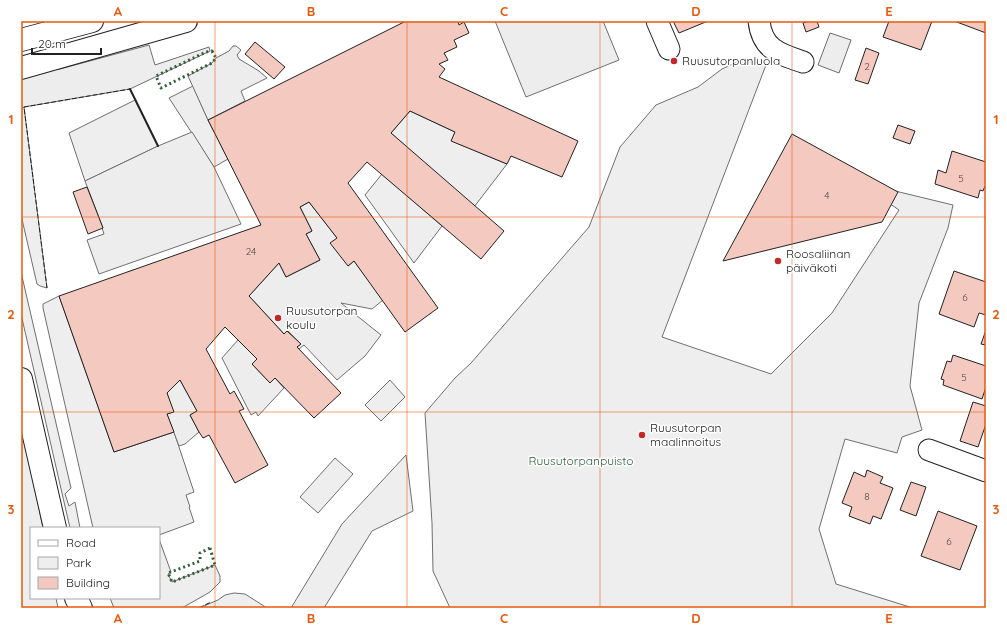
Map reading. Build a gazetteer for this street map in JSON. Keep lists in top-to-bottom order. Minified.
{"parks":["Ruusutorpanpuisto"],"places":["Ruusutorpanluola","Roosaliinan päiväkoti","Ruusutorpan koulu","Ruusutorpan maalinnoitus"],"house_numbers":["2","5","4","24","6","5","8","6"],"legend":["Road","Park","Building"],"scale_bar":"20 m","grid":{"columns":["A","B","C","D","E"],"rows":["1","2","3"]}}
